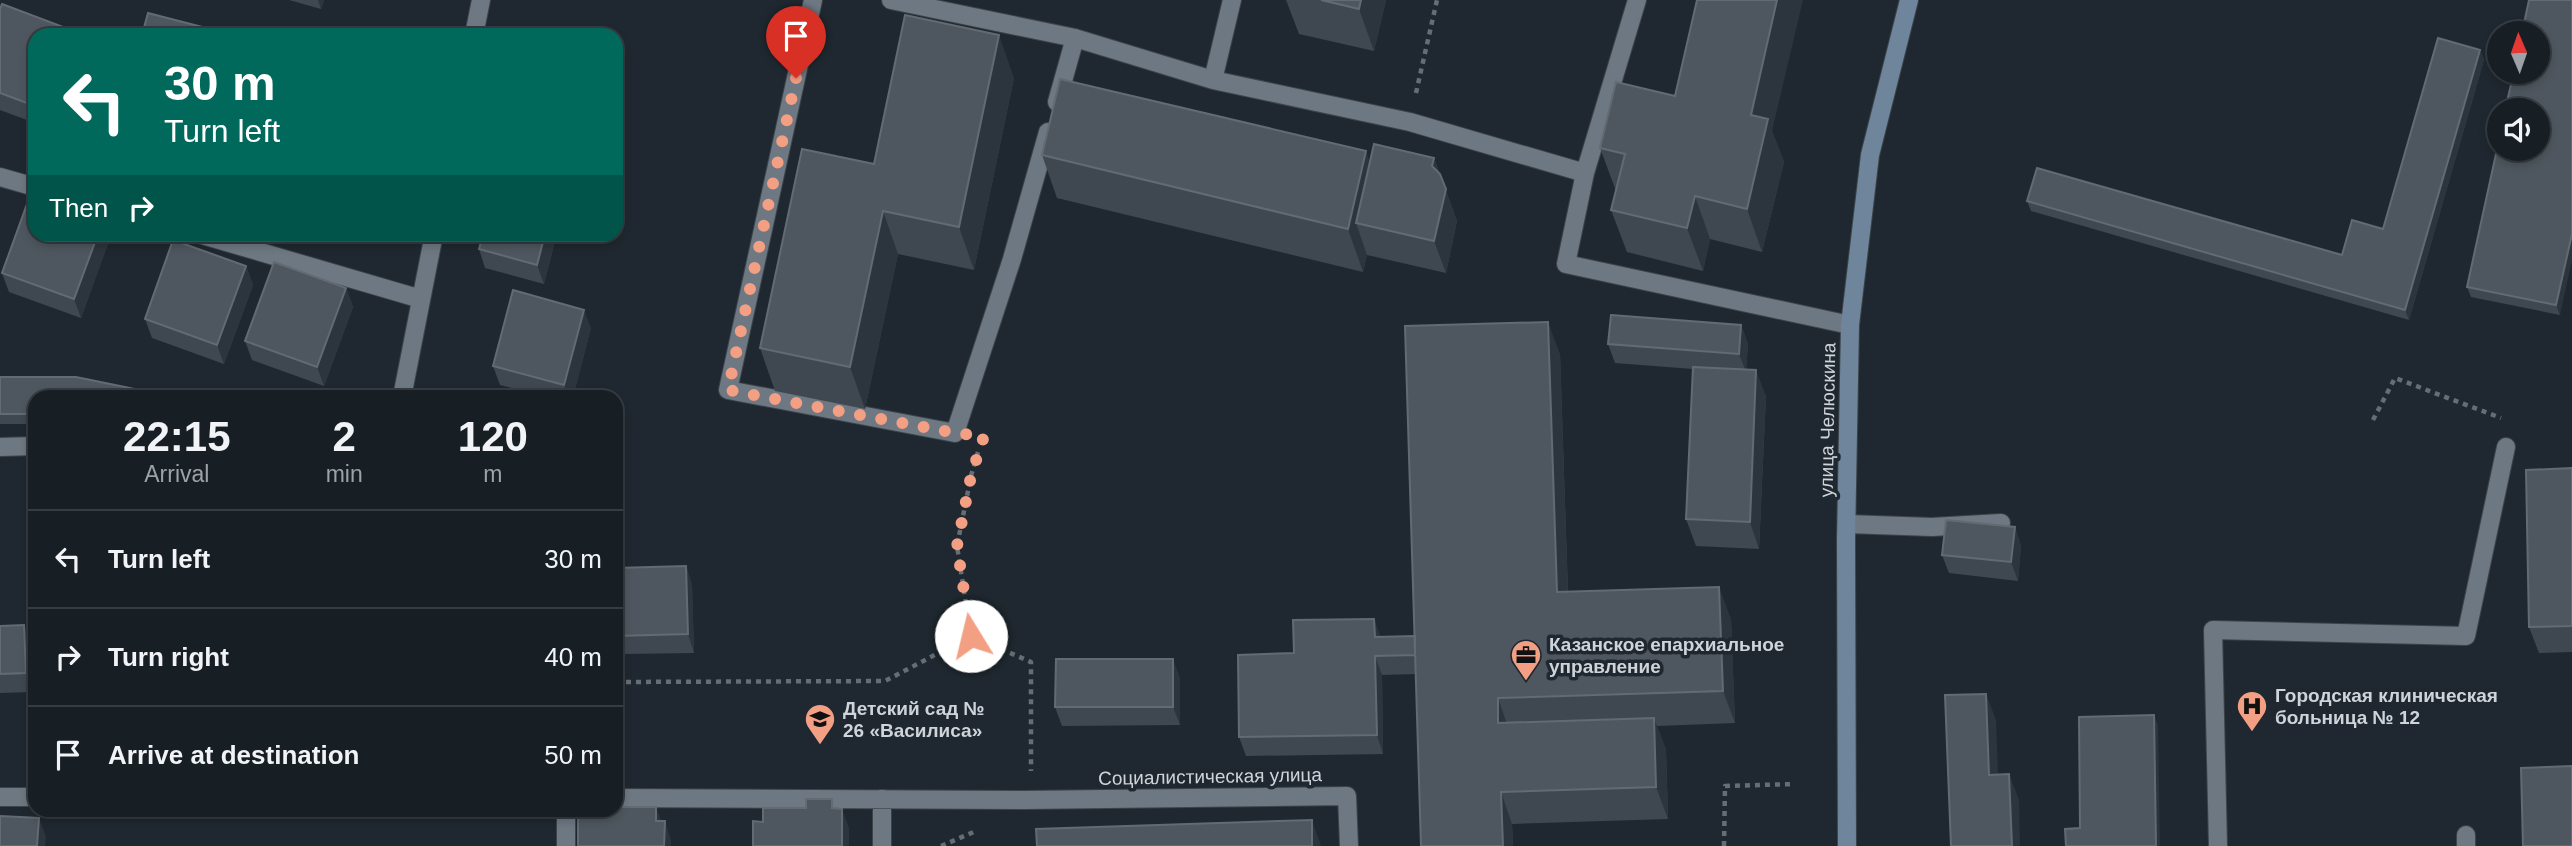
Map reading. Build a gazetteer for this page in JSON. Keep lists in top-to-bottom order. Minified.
{"streets":{"main road":["улица Челюскина"],"street":["Социалистическая улица"]},"places":{"office":["Казанское епархиальное управление"],"hospital":["Городская клиническая больница № 12"],"school or university":["Детский сад № 26 «Василиса»"]},"north":"top","page":{"turn":["30 m","Turn left"],"then":"Then","eta":["22:15","Arrival","2","min","120","m"],"list":[{"name":"Turn left","value":"30 m"},{"name":"Turn right","value":"40 m"},{"name":"Arrive at destination","value":"50 m"}]}}
